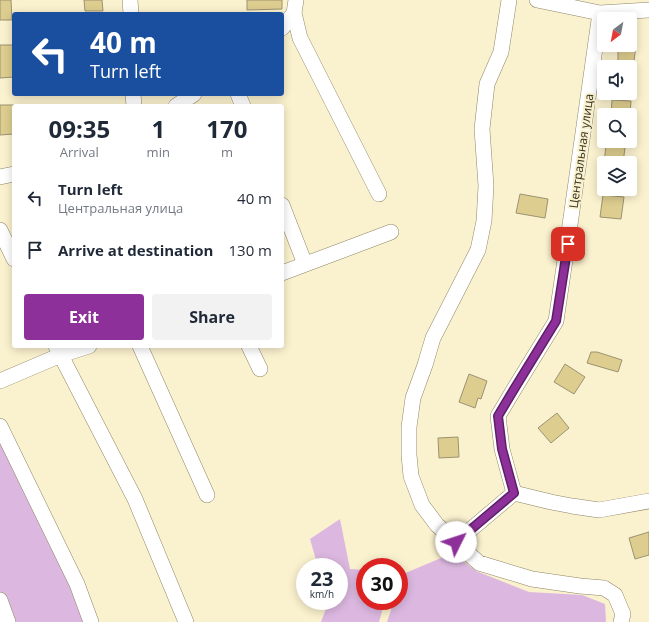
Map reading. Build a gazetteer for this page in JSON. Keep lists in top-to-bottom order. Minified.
{"streets":{"street":["Центральная улица"]},"north":"bottom left","page":{"turn":["40 m","Turn left"],"eta":["09:35","Arrival","1","min","170","m"],"list":[{"name":"Turn left","note":"Центральная улица","value":"40 m"},{"name":"Arrive at destination","value":"130 m"}],"buttons":["Exit","Share"],"speed":"23 km/h","limit":"30"}}
